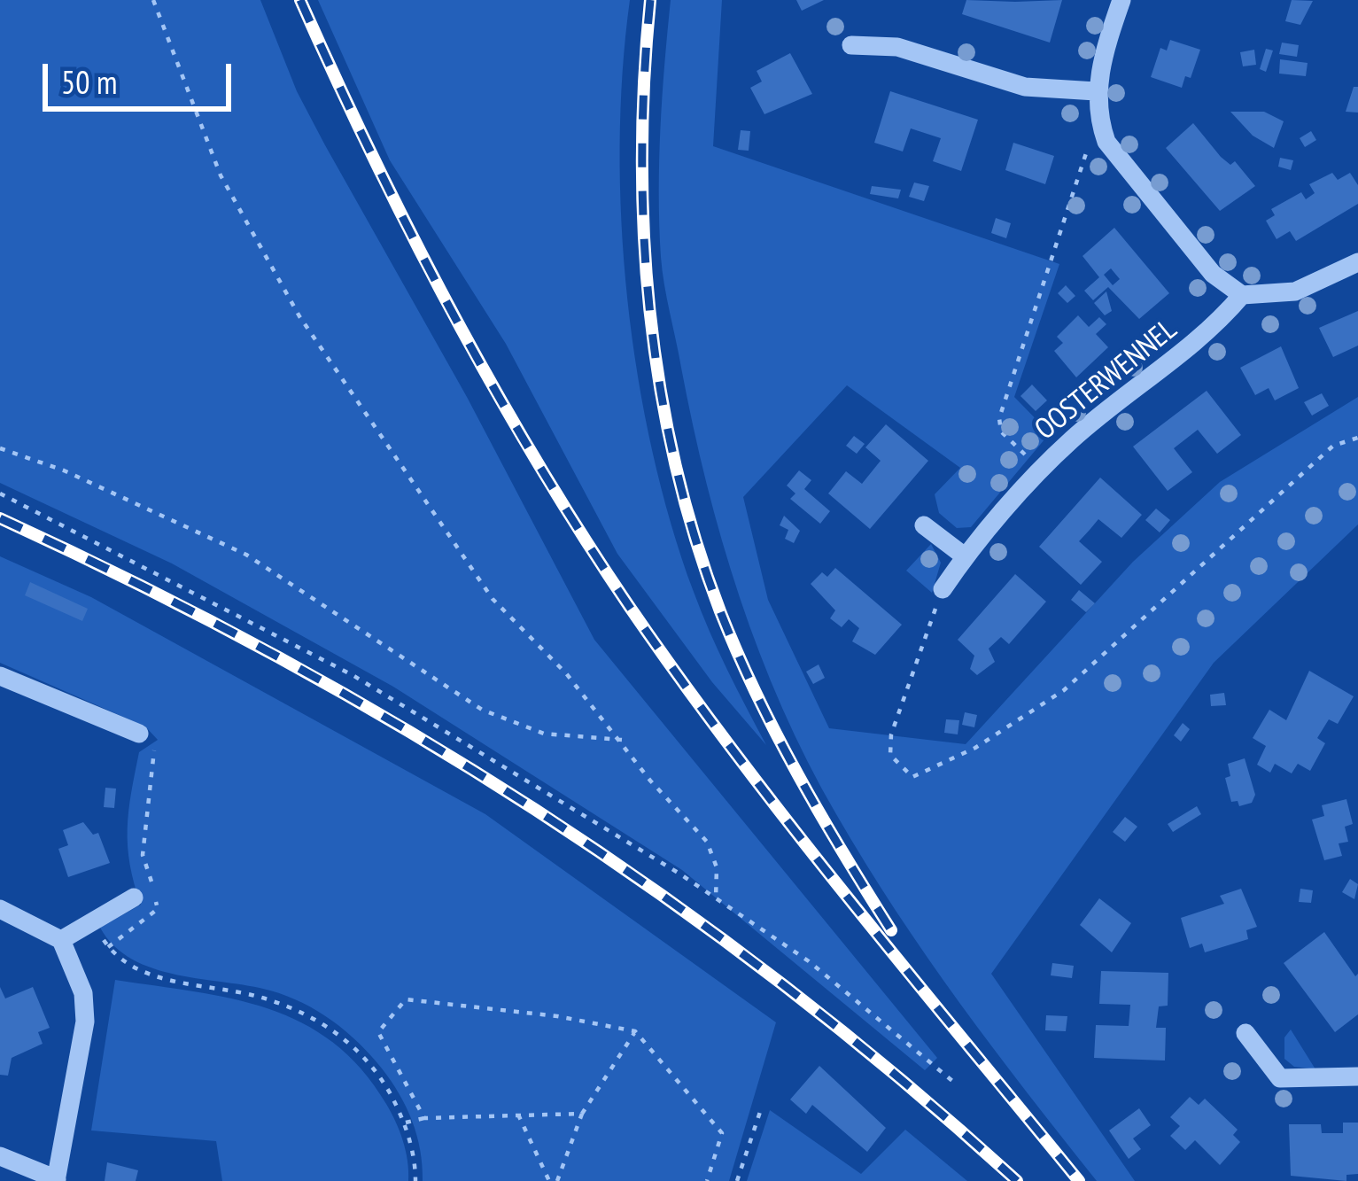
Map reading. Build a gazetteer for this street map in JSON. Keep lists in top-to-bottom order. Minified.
{"streets":{"street":["OOSTERWENNEL"]},"scale_bar":"50 m"}
